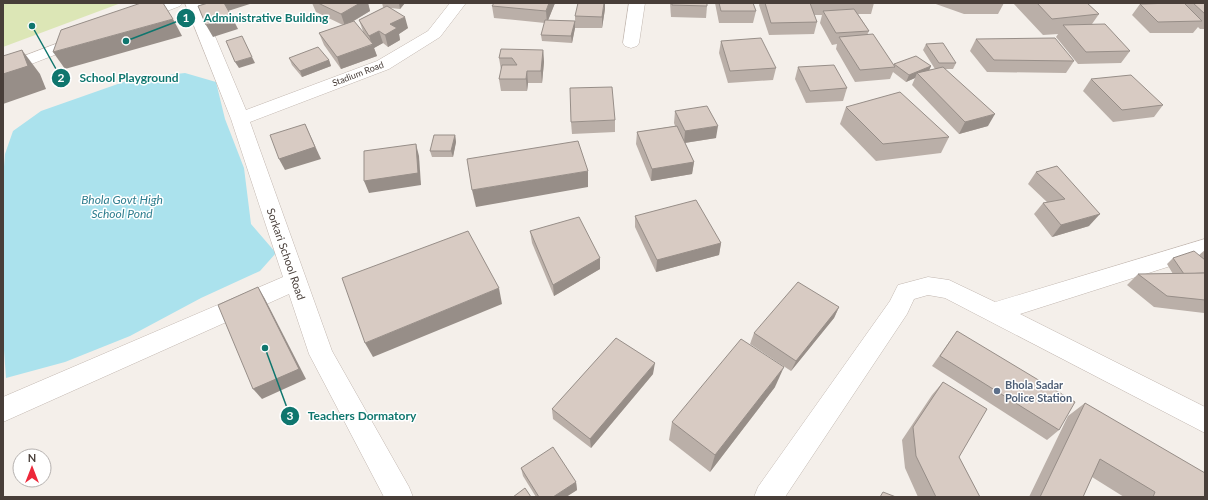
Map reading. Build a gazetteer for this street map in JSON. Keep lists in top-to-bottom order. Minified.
{"streets":{"street":["Stadium Road","Sorkari School Road"]},"crossings":[["Stadium Road","Sorkari School Road"]],"water":["Bhola Govt High School Pond"],"places":["School Playground","Administrative Building","Teachers Dormatory","Bhola Sadar Police Station"],"north":"top"}
